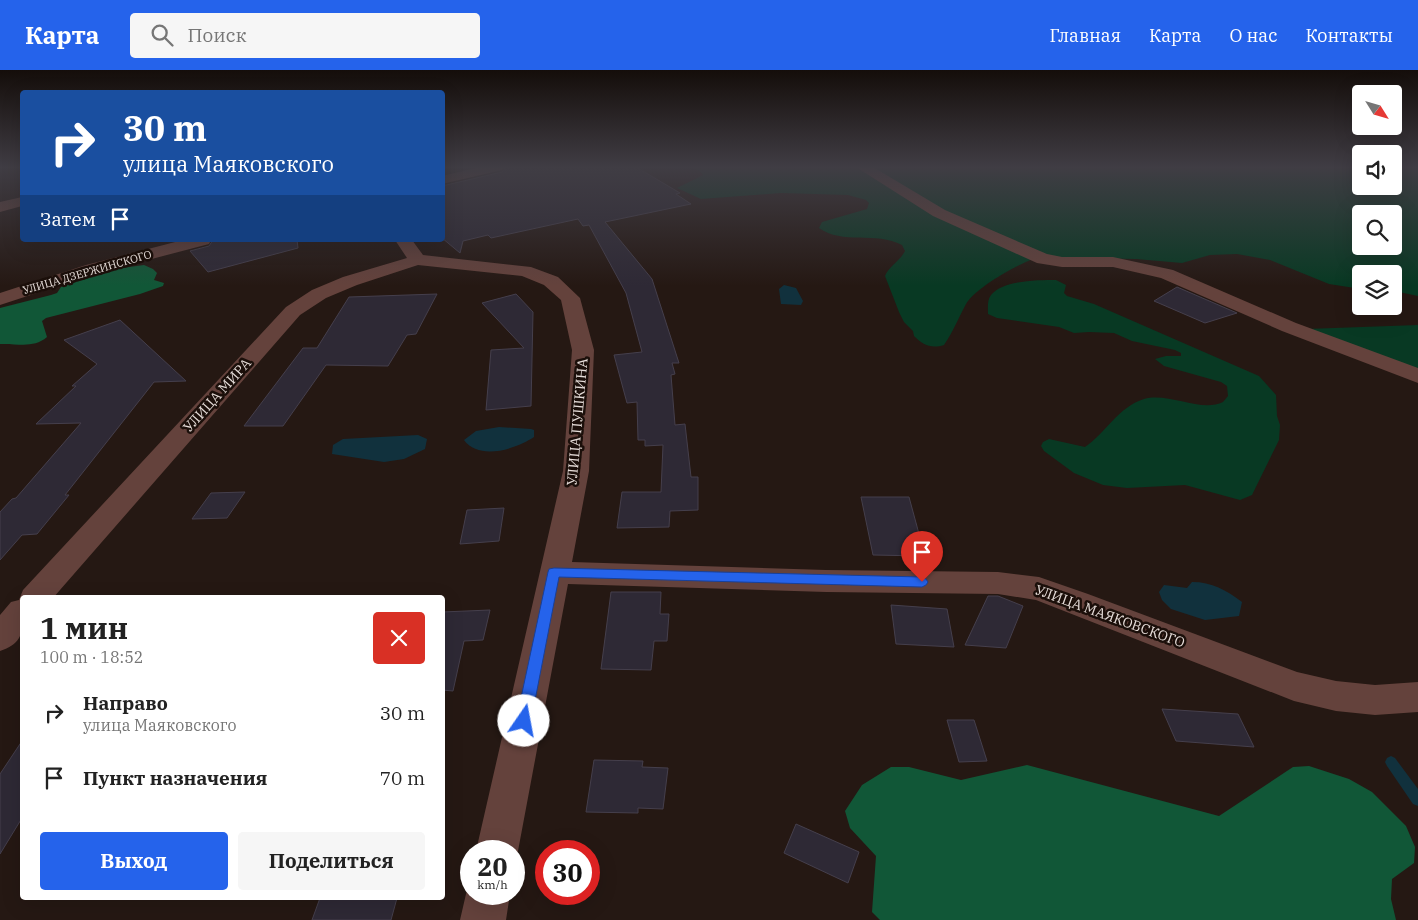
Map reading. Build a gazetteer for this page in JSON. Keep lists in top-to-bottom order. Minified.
{"streets":{"street":["УЛИЦА ДЗЕРЖИНСКОГО","УЛИЦА МИРА","УЛИЦА ПУШКИНА","УЛИЦА МАЯКОВСКОГО"]},"crossings":[["УЛИЦА МИРА","УЛИЦА ПУШКИНА"],["УЛИЦА ПУШКИНА","УЛИЦА МАЯКОВСКОГО"]],"north":"bottom right","page":{"header":"Карта","search":"Поиск","nav":["Главная","Карта","О нас","Контакты"],"turn":["30 m","улица Маяковского"],"then":"Затем","heading":["1 мин","100 m · 18:52"],"list":[{"name":"Направо","note":"улица Маяковского","value":"30 m"},{"name":"Пункт назначения","value":"70 m"}],"buttons":["Выход","Поделиться"],"speed":"20 km/h","limit":"30"}}
